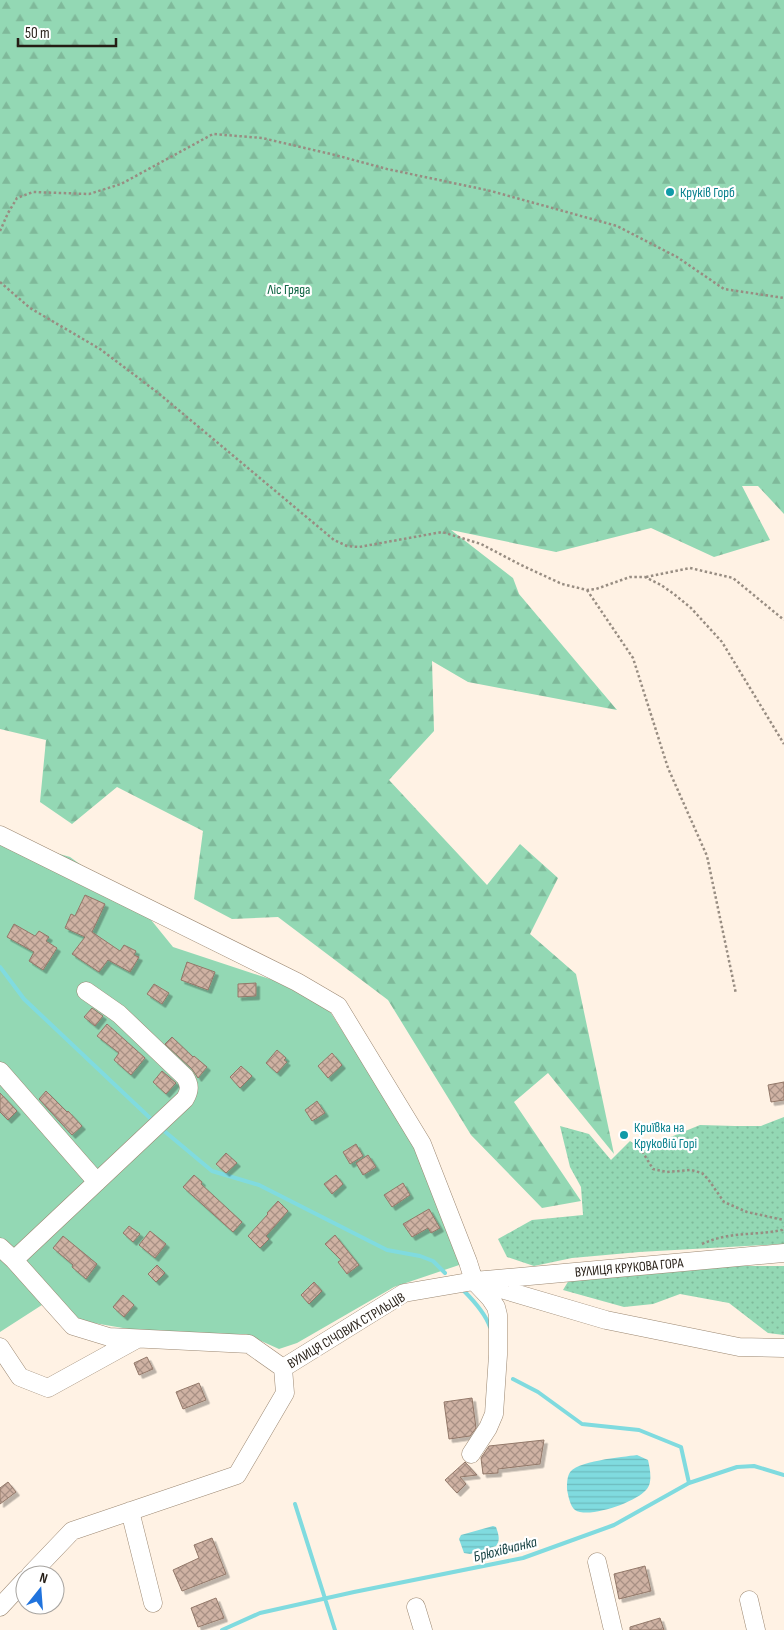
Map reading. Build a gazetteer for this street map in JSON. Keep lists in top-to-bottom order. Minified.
{"streets":{"street":["ВУЛИЦЯ КРУКОВА ГОРА","ВУЛИЦЯ СІЧОВИХ СТРІЛЬЦІВ"]},"crossings":[["ВУЛИЦЯ КРУКОВА ГОРА","ВУЛИЦЯ СІЧОВИХ СТРІЛЬЦІВ"]],"water":["Брюхівчанка"],"parks":["Ліс Гряда"],"places":["Круків Горб","Криївка на Круковій Горі"],"scale_bar":"50 m","north":"top"}
